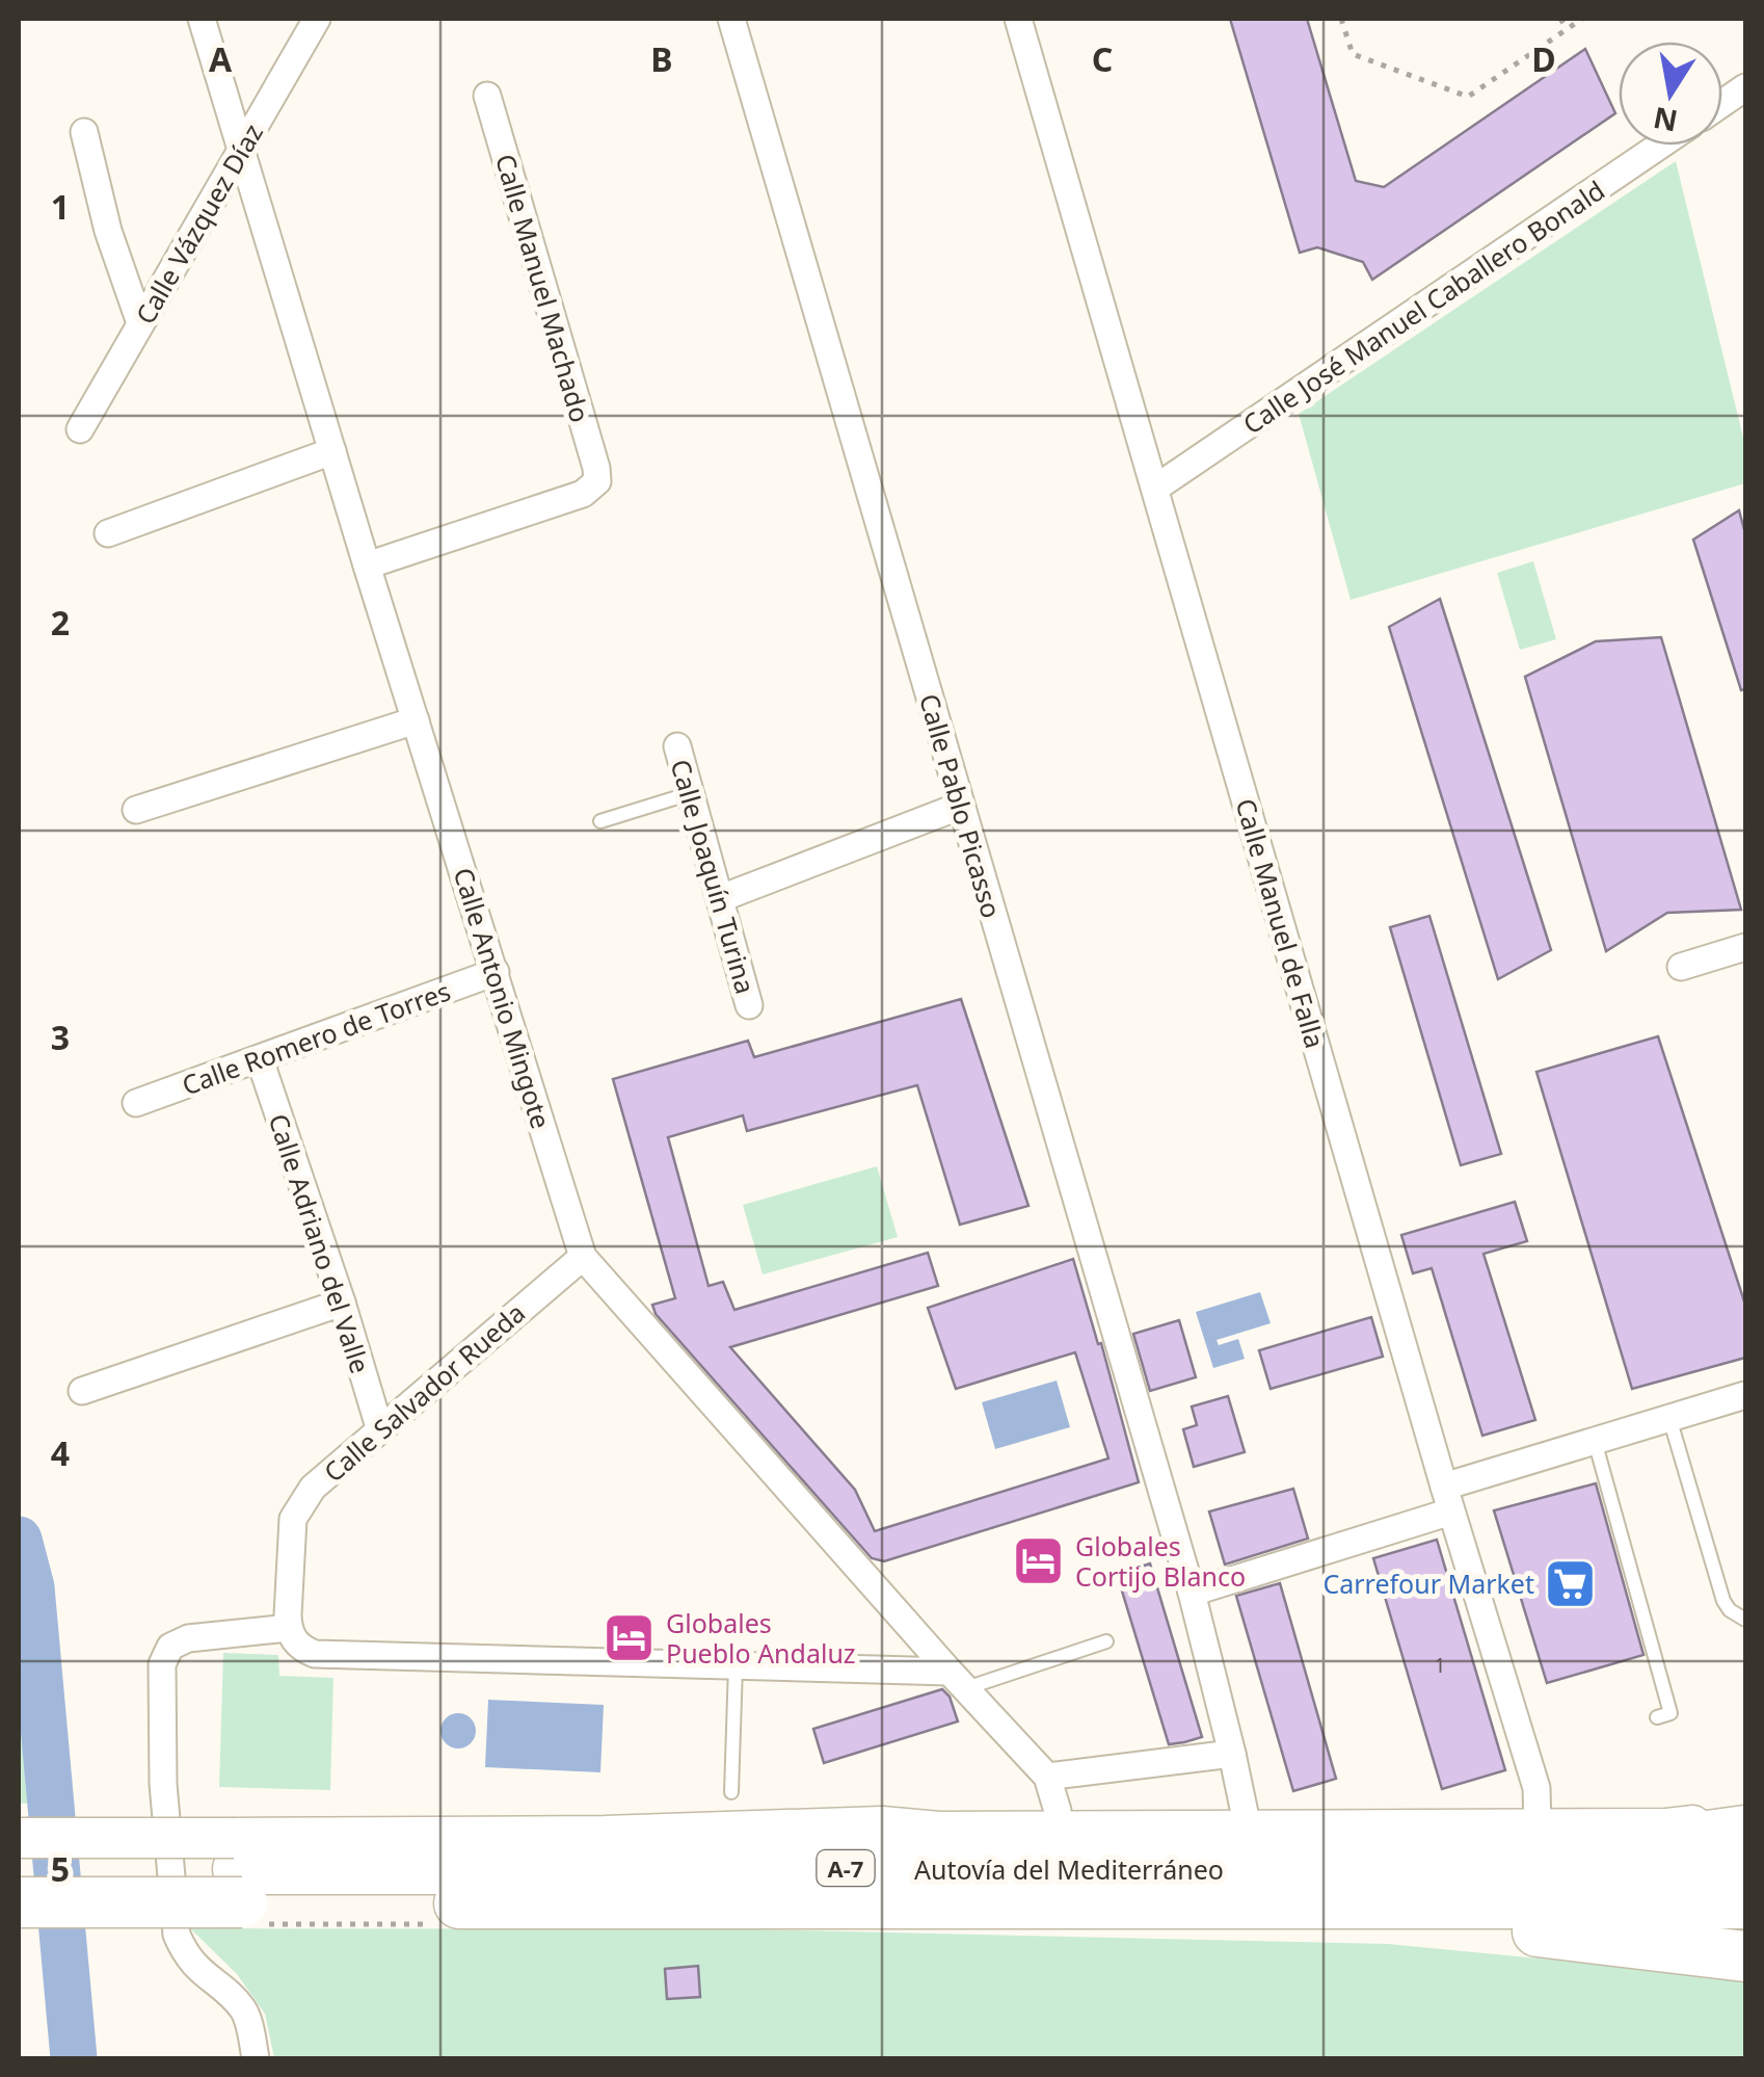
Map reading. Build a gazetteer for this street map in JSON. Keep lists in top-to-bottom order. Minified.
{"streets":{"highway":["A-7","Autovía del Mediterráneo"],"street":["Calle Vázquez Díaz","Calle Manuel Machado","Calle José Manuel Caballero Bonald","Calle Pablo Picasso","Calle Joaquín Turina","Calle Manuel de Falla","Calle Antonio Mingote","Calle Romero de Torres","Calle Adriano del Valle","Calle Salvador Rueda"]},"crossings":[["Calle Vázquez Díaz","Calle Antonio Mingote"],["Calle Manuel Machado","Calle Antonio Mingote"],["Calle José Manuel Caballero Bonald","Calle Manuel de Falla"],["Calle Antonio Mingote","Calle Romero de Torres"],["Calle Antonio Mingote","Calle Salvador Rueda"],["Calle Romero de Torres","Calle Adriano del Valle"],["Calle Adriano del Valle","Calle Salvador Rueda"]],"places":{"hotel":["Globales Cortijo Blanco","Globales Pueblo Andaluz"],"supermarket":["Carrefour Market"]},"house_numbers":["1"],"north":"bottom","grid":{"columns":["A","B","C","D"],"rows":["1","2","3","4","5"]}}
